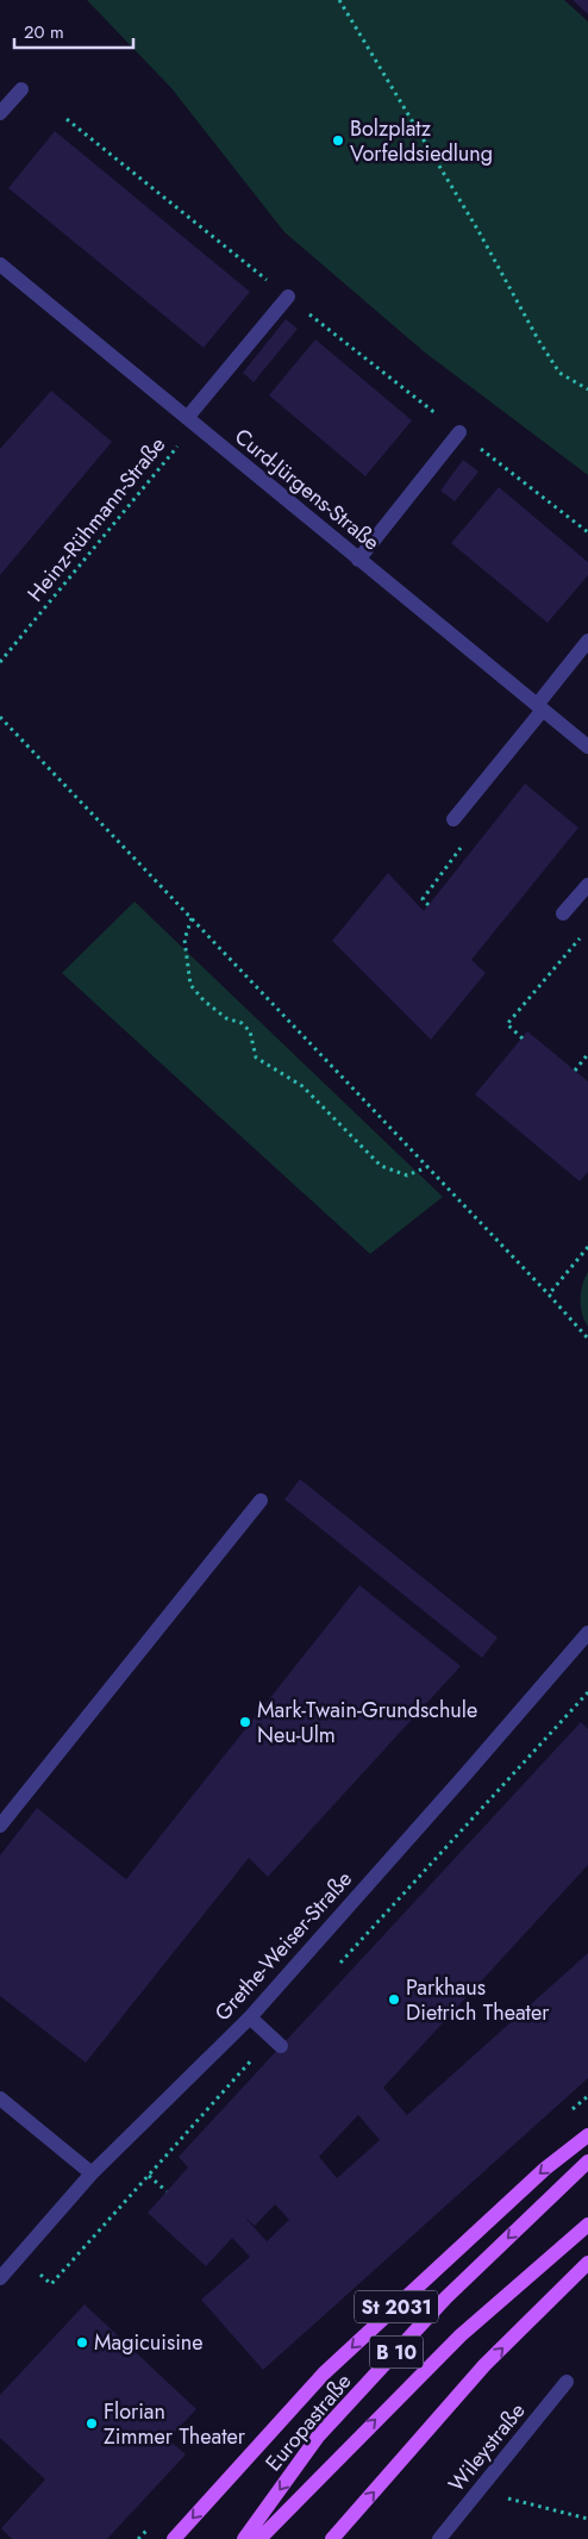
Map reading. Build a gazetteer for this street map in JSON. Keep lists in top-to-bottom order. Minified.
{"streets":{"main road":["St 2031","B 10","Europastraße"],"street":["Curd-Jürgens-Straße","Grethe-Weiser-Straße","Wileystraße"],"path":["Heinz-Rühmann-Straße"]},"crossings":[["Curd-Jürgens-Straße","Heinz-Rühmann-Straße"]],"places":["Bolzplatz Vorfeldsiedlung","Mark-Twain-Grundschule Neu-Ulm","Parkhaus Dietrich Theater","Magicuisine","Florian Zimmer Theater"],"scale_bar":"20 m"}
